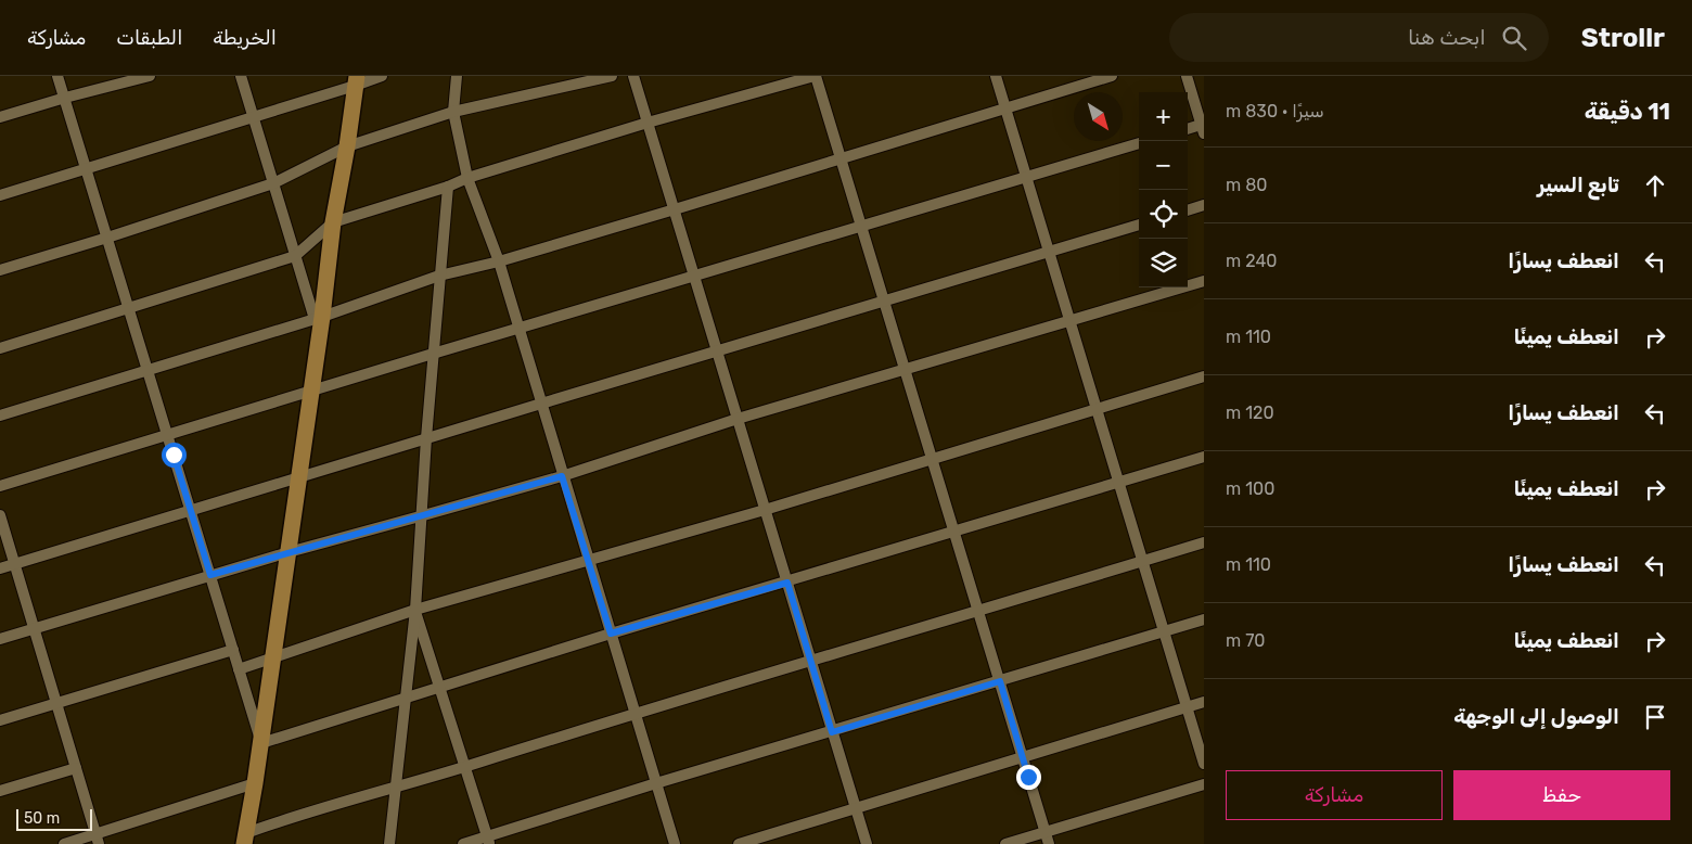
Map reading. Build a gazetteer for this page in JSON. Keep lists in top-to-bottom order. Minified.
{"scale_bar":"50 m","north":"bottom right","page":{"header":"Strollr","search":"ابحث هنا","nav":["الخريطة","الطبقات","مشاركة"],"heading":["11 دقيقة","سيرًا · 830 m"],"map_buttons":["+","−"],"list":[["تابع السير","80 m"],["انعطف يسارًا","240 m"],["انعطف يمينًا","110 m"],["انعطف يسارًا","120 m"],["انعطف يمينًا","100 m"],["انعطف يسارًا","110 m"],["انعطف يمينًا","70 m"],"الوصول إلى الوجهة"],"buttons":["حفظ","مشاركة"],"scale":"50 m"}}
